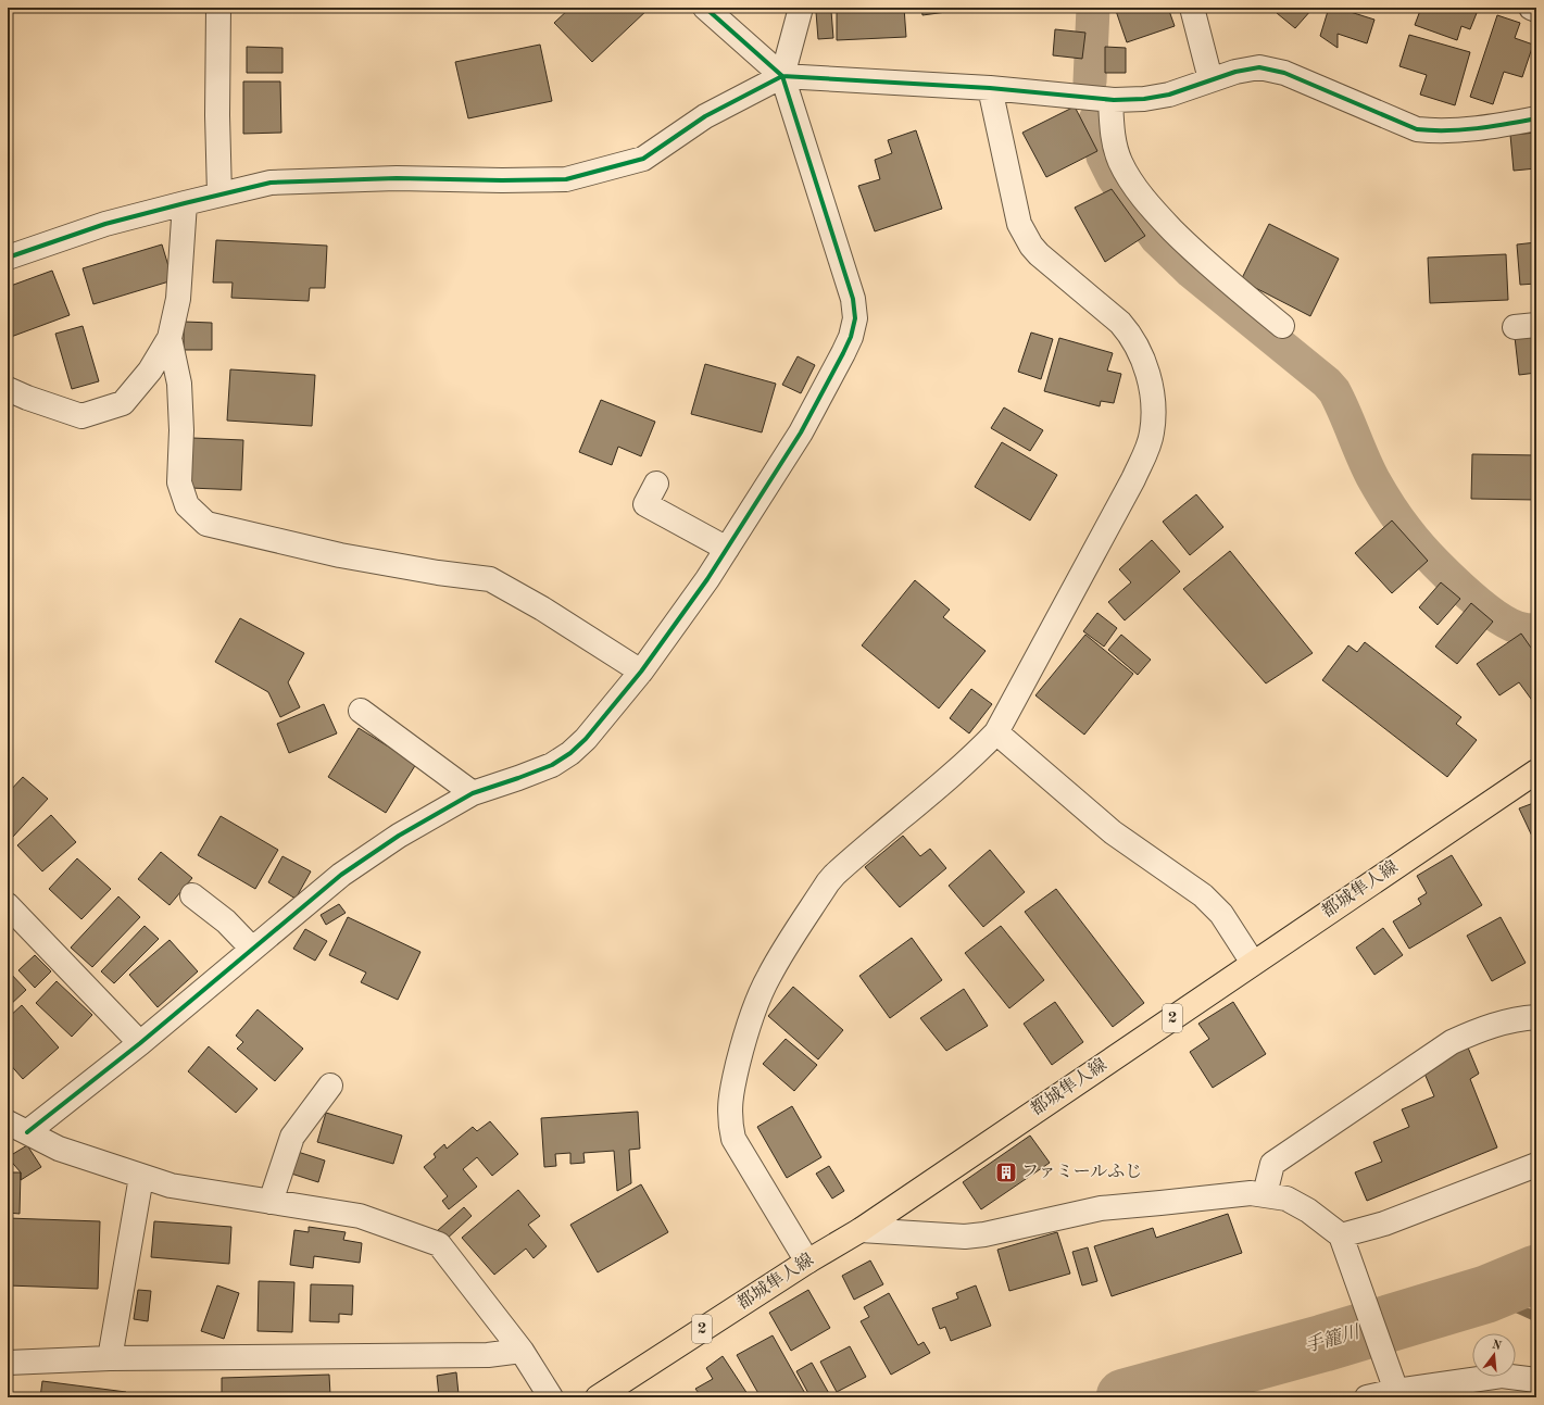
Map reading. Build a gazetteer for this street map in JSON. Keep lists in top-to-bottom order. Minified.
{"streets":{"main road":["都城隼人線","2"]},"water":["手籠川"],"places":{"building":["ファミールふじ"]},"north":"top"}
